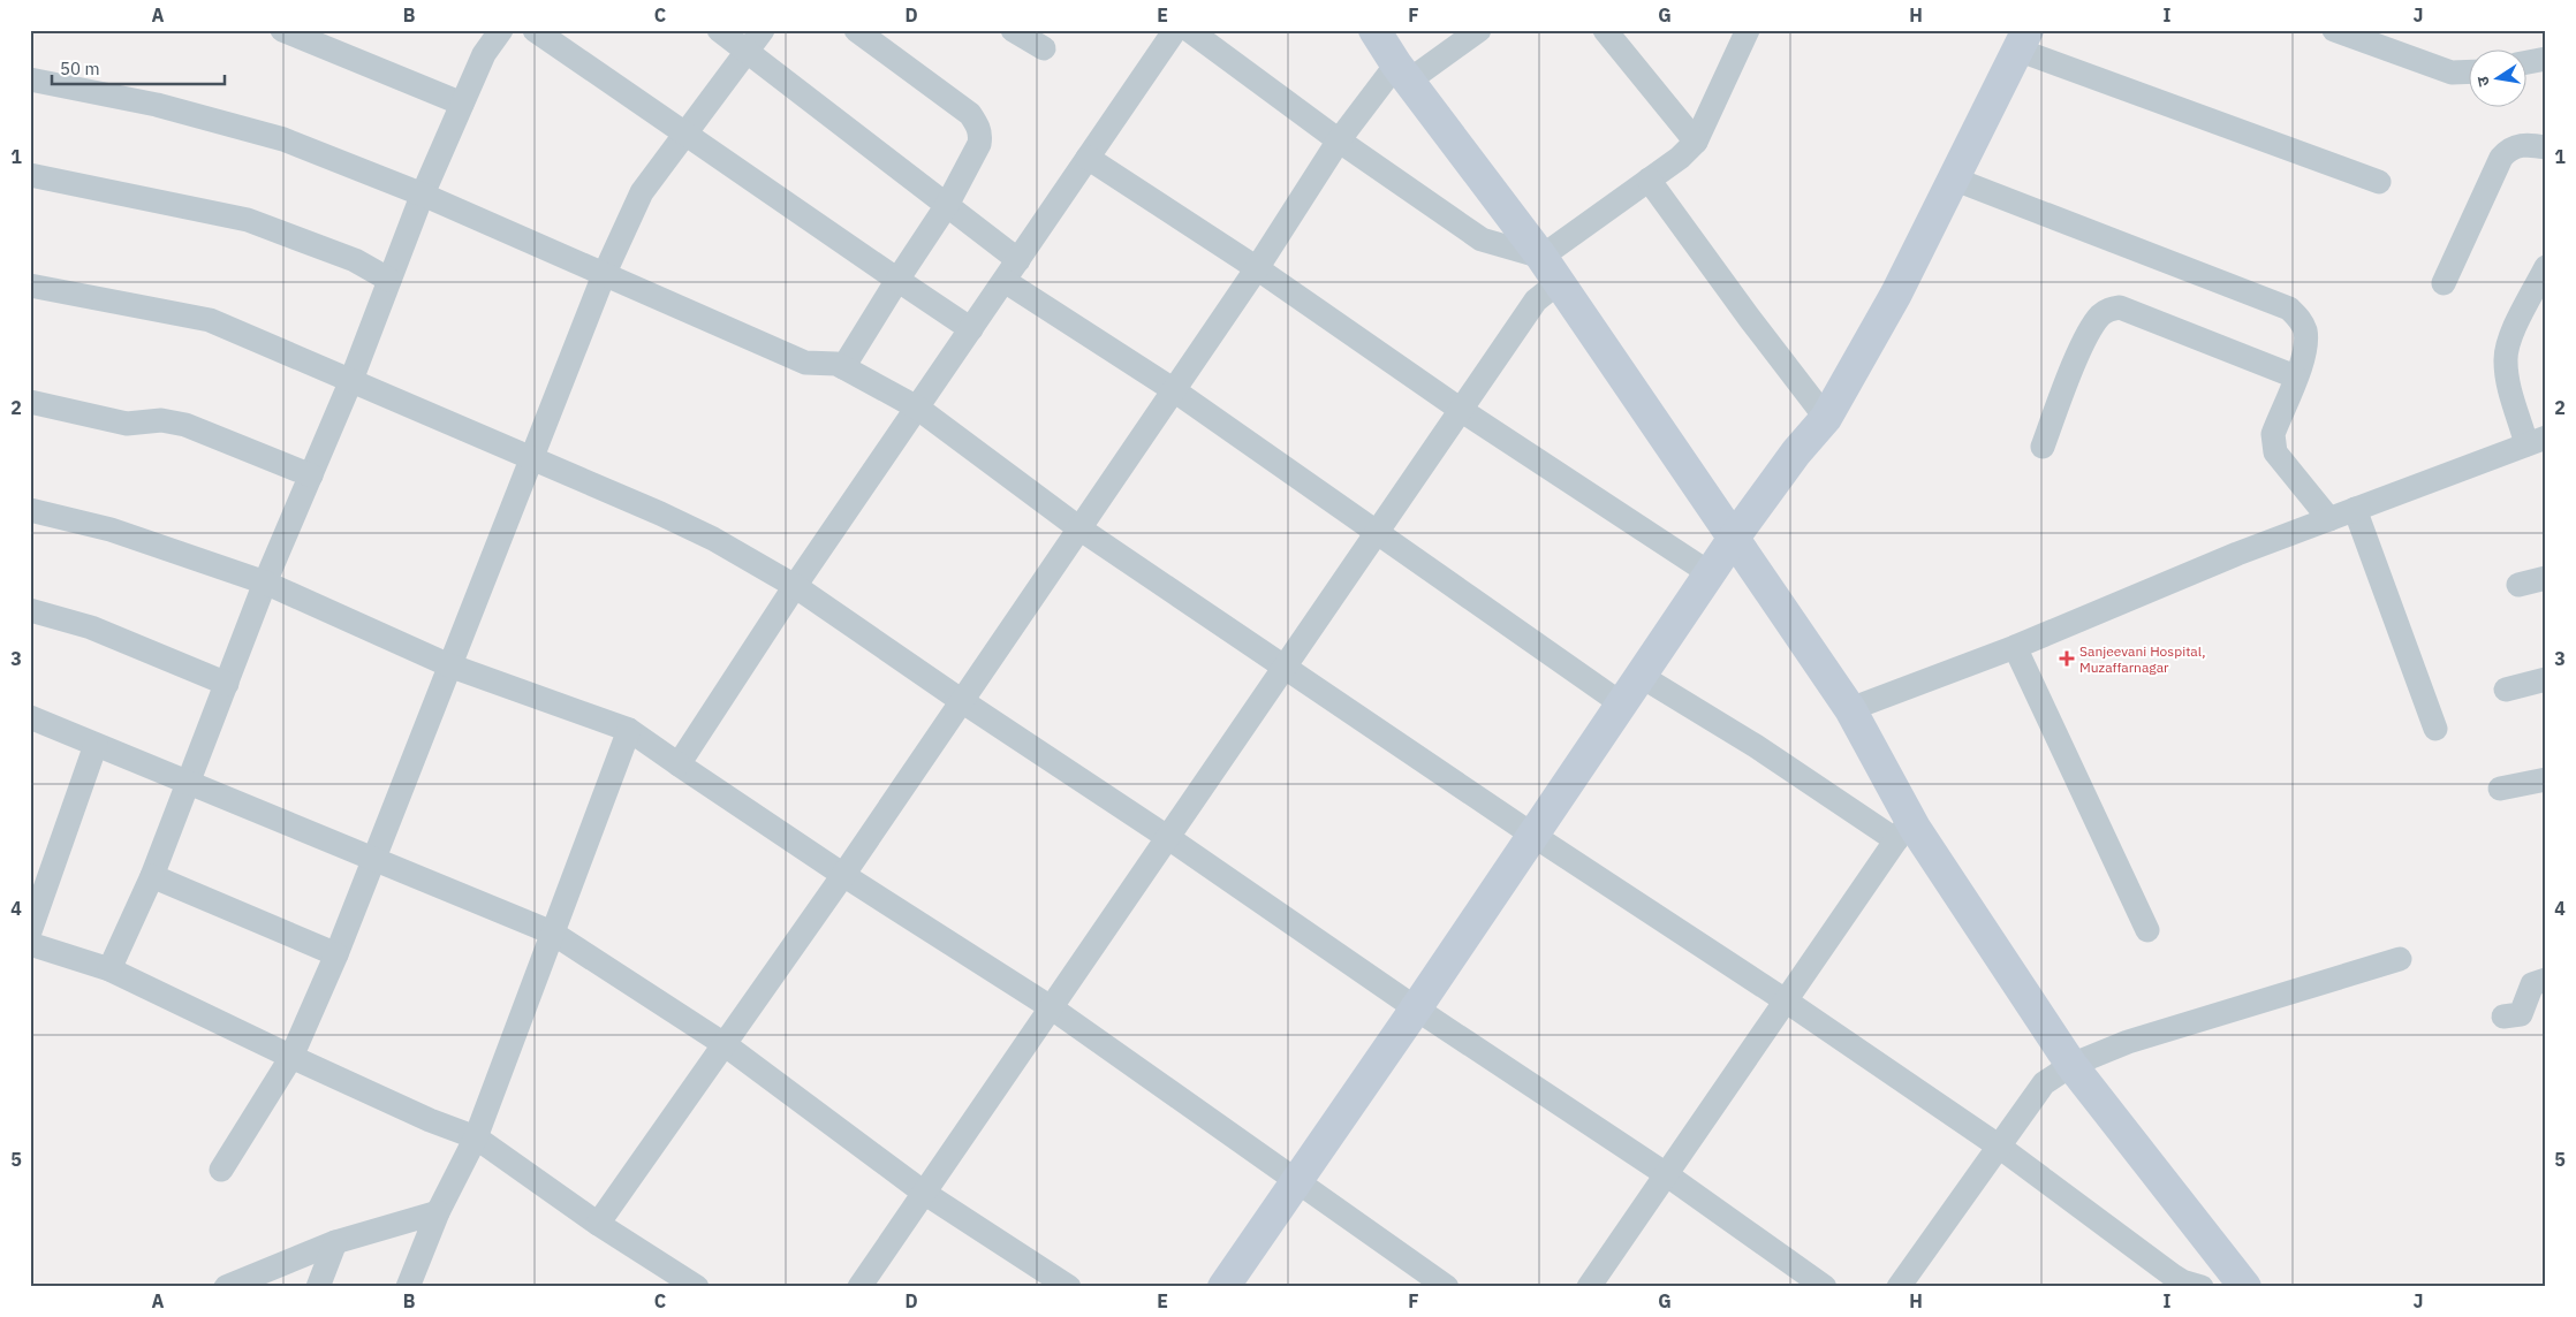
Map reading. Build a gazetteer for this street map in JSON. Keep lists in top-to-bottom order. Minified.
{"places":{"health":["Sanjeevani Hospital, Muzaffarnagar"]},"scale_bar":"50 m","north":"left","grid":{"columns":["A","B","C","D","E","F","G","H","I","J"],"rows":["1","2","3","4","5"]}}
